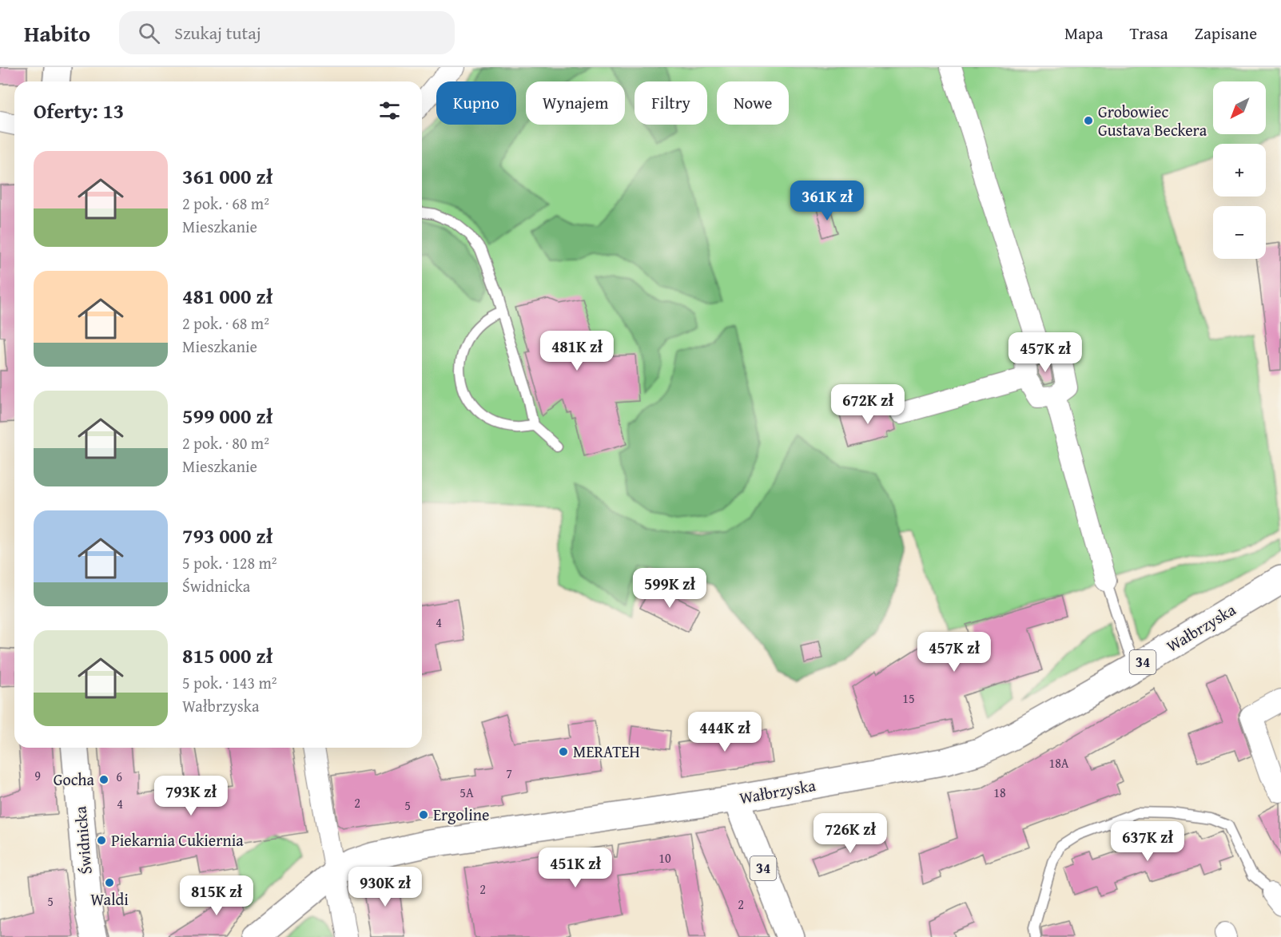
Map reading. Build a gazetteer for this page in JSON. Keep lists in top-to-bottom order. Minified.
{"streets":{"main road":["Wałbrzyska","34","Świdnicka"]},"crossings":[["Wałbrzyska","34"]],"places":["Grobowiec Gustava Beckera","MERATEH","Gocha","Ergoline","Piekarnia Cukiernia","Waldi"],"house_numbers":["4","15","18A","7","9","6","5A","18","2","4","5","10","2","5","2"],"north":"bottom left","page":{"header":"Habito","search":"Szukaj tutaj","nav":["Mapa","Trasa","Zapisane"],"map_buttons":["+","−"],"chip":["Kupno","Wynajem","Filtry","Nowe"],"heading":"Oferty: 13","list":[{"name":"361 000 zł","note":"2 pok. · 68 m² · Mieszkanie"},{"name":"481 000 zł","note":"2 pok. · 68 m² · Mieszkanie"},{"name":"599 000 zł","note":"2 pok. · 80 m² · Mieszkanie"},{"name":"793 000 zł","note":"5 pok. · 128 m² · Świdnicka"},{"name":"815 000 zł","note":"5 pok. · 143 m² · Wałbrzyska"}],"price":["361K zł","481K zł","457K zł","672K zł","599K zł","457K zł","444K zł","793K zł","726K zł","637K zł","451K zł","930K zł","815K zł"]}}
